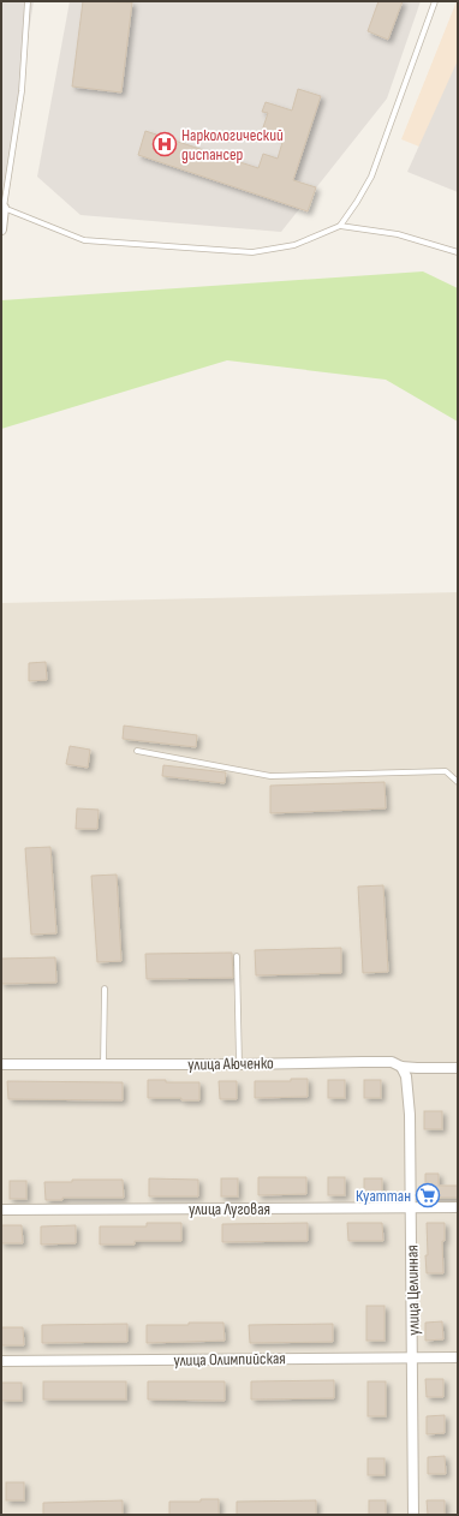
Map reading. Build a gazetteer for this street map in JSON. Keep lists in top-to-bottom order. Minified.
{"streets":{"street":["улица Аюченко","улица Луговая","улица Целинная","улица Олимпийская"]},"crossings":[["улица Аюченко","улица Целинная"],["улица Луговая","улица Целинная"],["улица Целинная","улица Олимпийская"]],"places":{"hospital":["Наркологический диспансер"],"supermarket":["Куаттан"]}}
